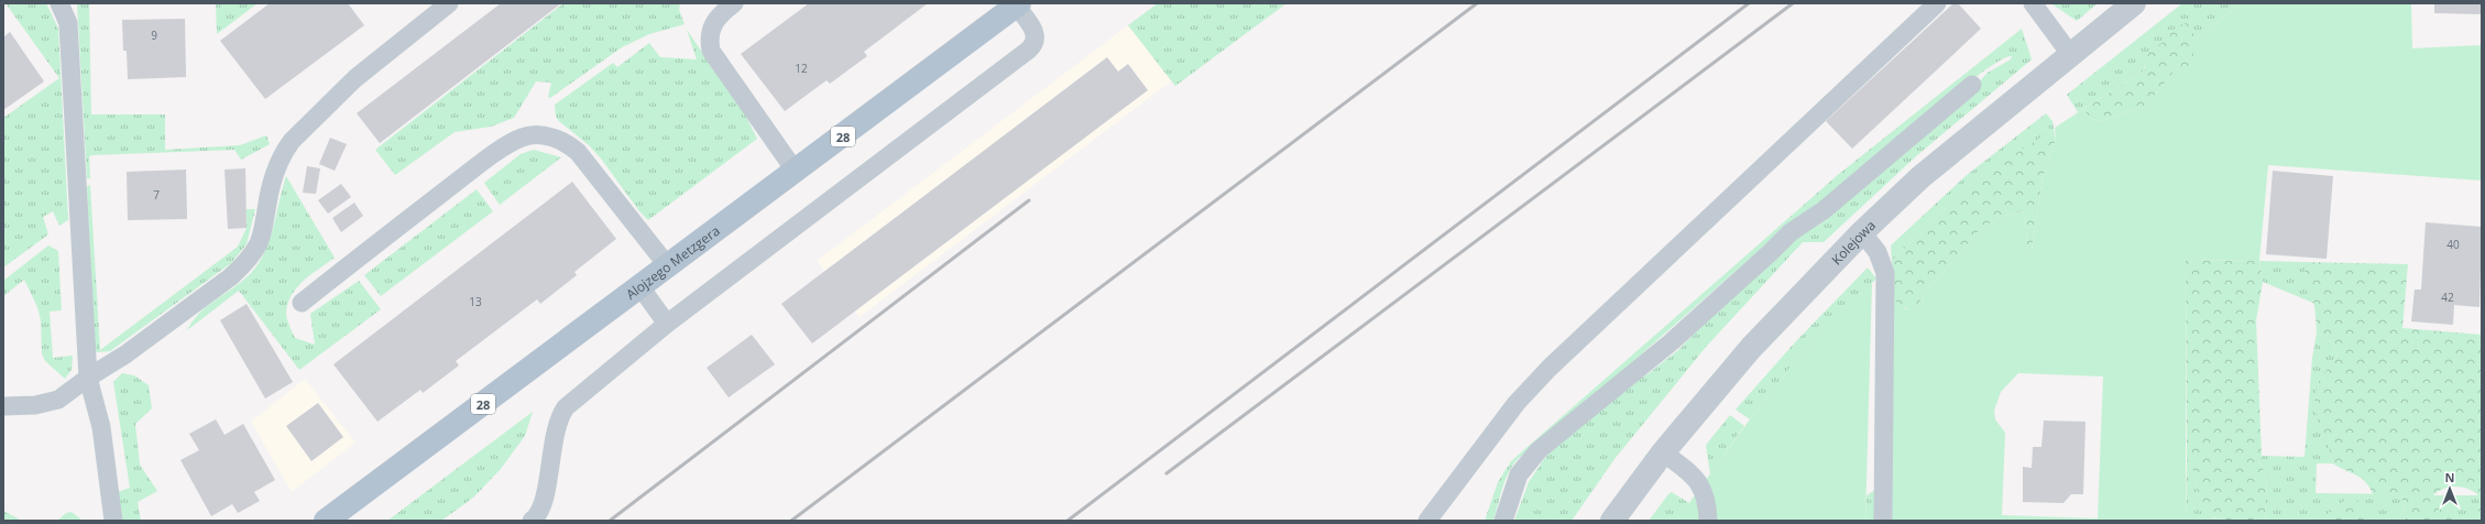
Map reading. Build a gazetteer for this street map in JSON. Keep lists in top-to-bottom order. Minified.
{"streets":{"main road":["28","Alojzego Metzgera"],"street":["Kolejowa"]},"house_numbers":["9","12","7","40","42","13"],"north":"top"}
